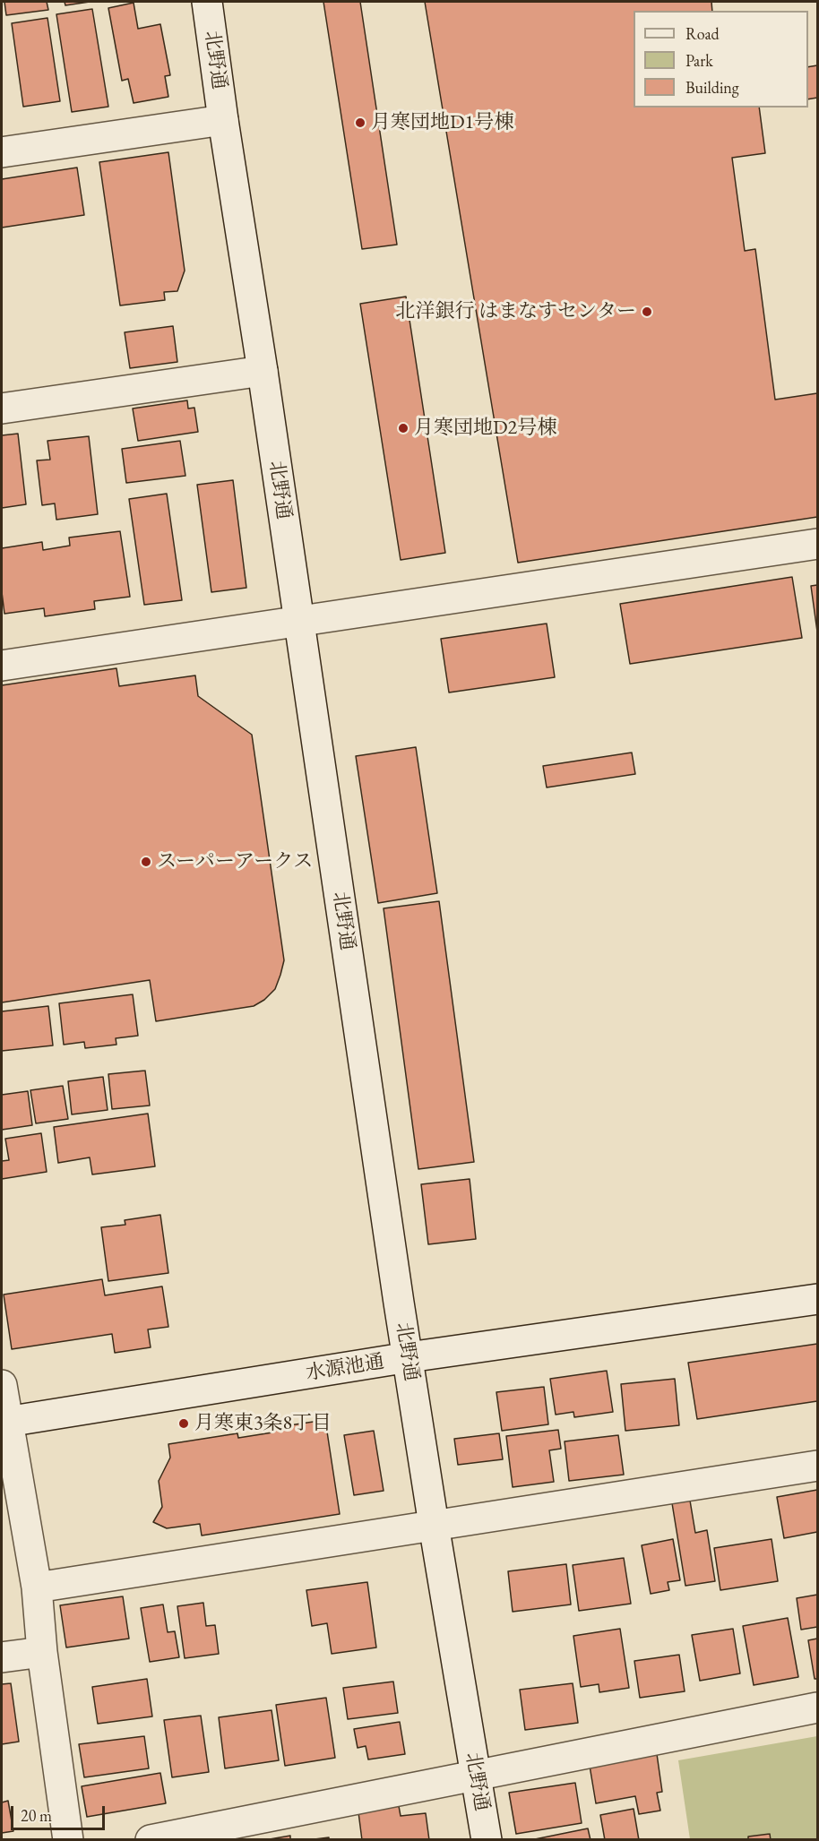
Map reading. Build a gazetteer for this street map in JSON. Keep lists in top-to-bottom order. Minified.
{"streets":{"street":["北野通","水源池通"]},"crossings":[["北野通","水源池通"]],"places":["月寒団地D1号棟","北洋銀行 はまなすセンター","月寒団地D2号棟","スーパーアークス","月寒東3条8丁目"],"legend":["Road","Park","Building"],"scale_bar":"20 m"}
